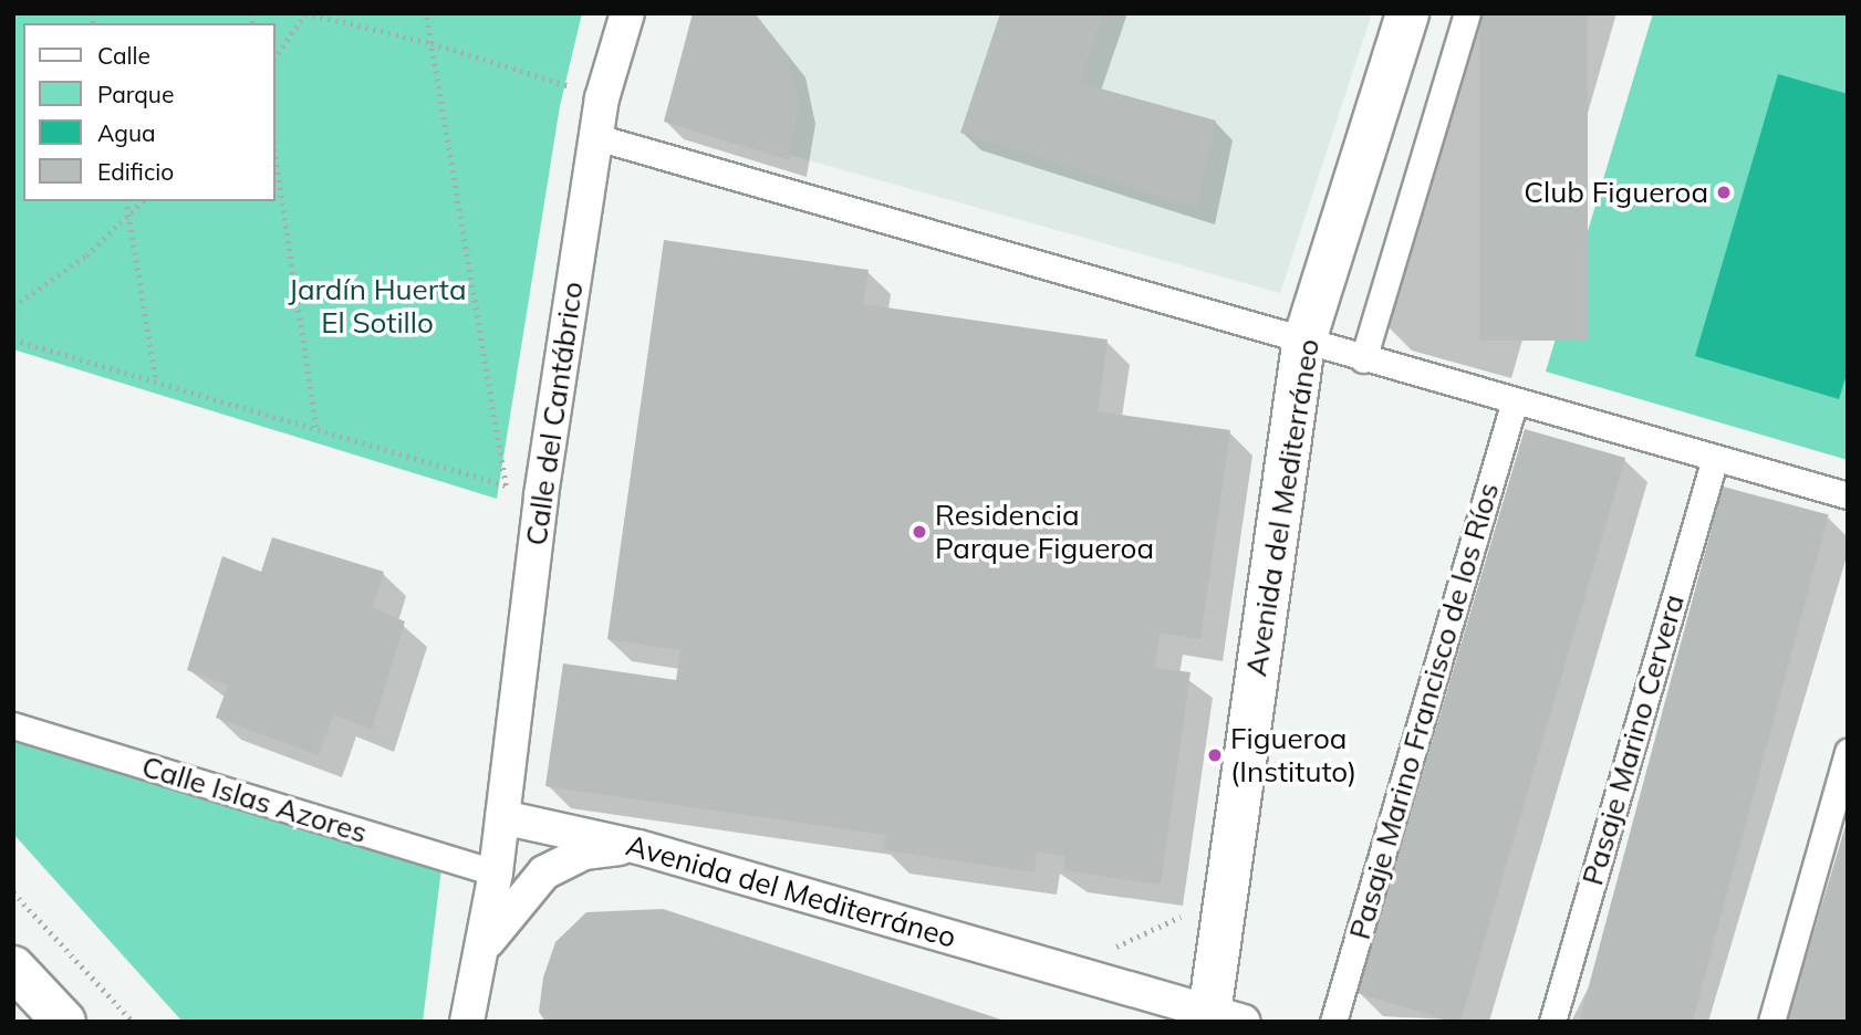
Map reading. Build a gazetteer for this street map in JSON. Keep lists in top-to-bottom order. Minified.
{"streets":{"main road":["Avenida del Mediterráneo"],"street":["Calle del Cantábrico","Pasaje Marino Francisco de los Ríos","Pasaje Marino Cervera","Calle Islas Azores"]},"crossings":[["Calle del Cantábrico","Avenida del Mediterráneo"],["Calle del Cantábrico","Calle Islas Azores"]],"parks":["Jardín Huerta El Sotillo"],"places":["Club Figueroa","Residencia Parque Figueroa","Figueroa (Instituto)"],"legend":["Calle","Parque","Agua","Edificio"]}
